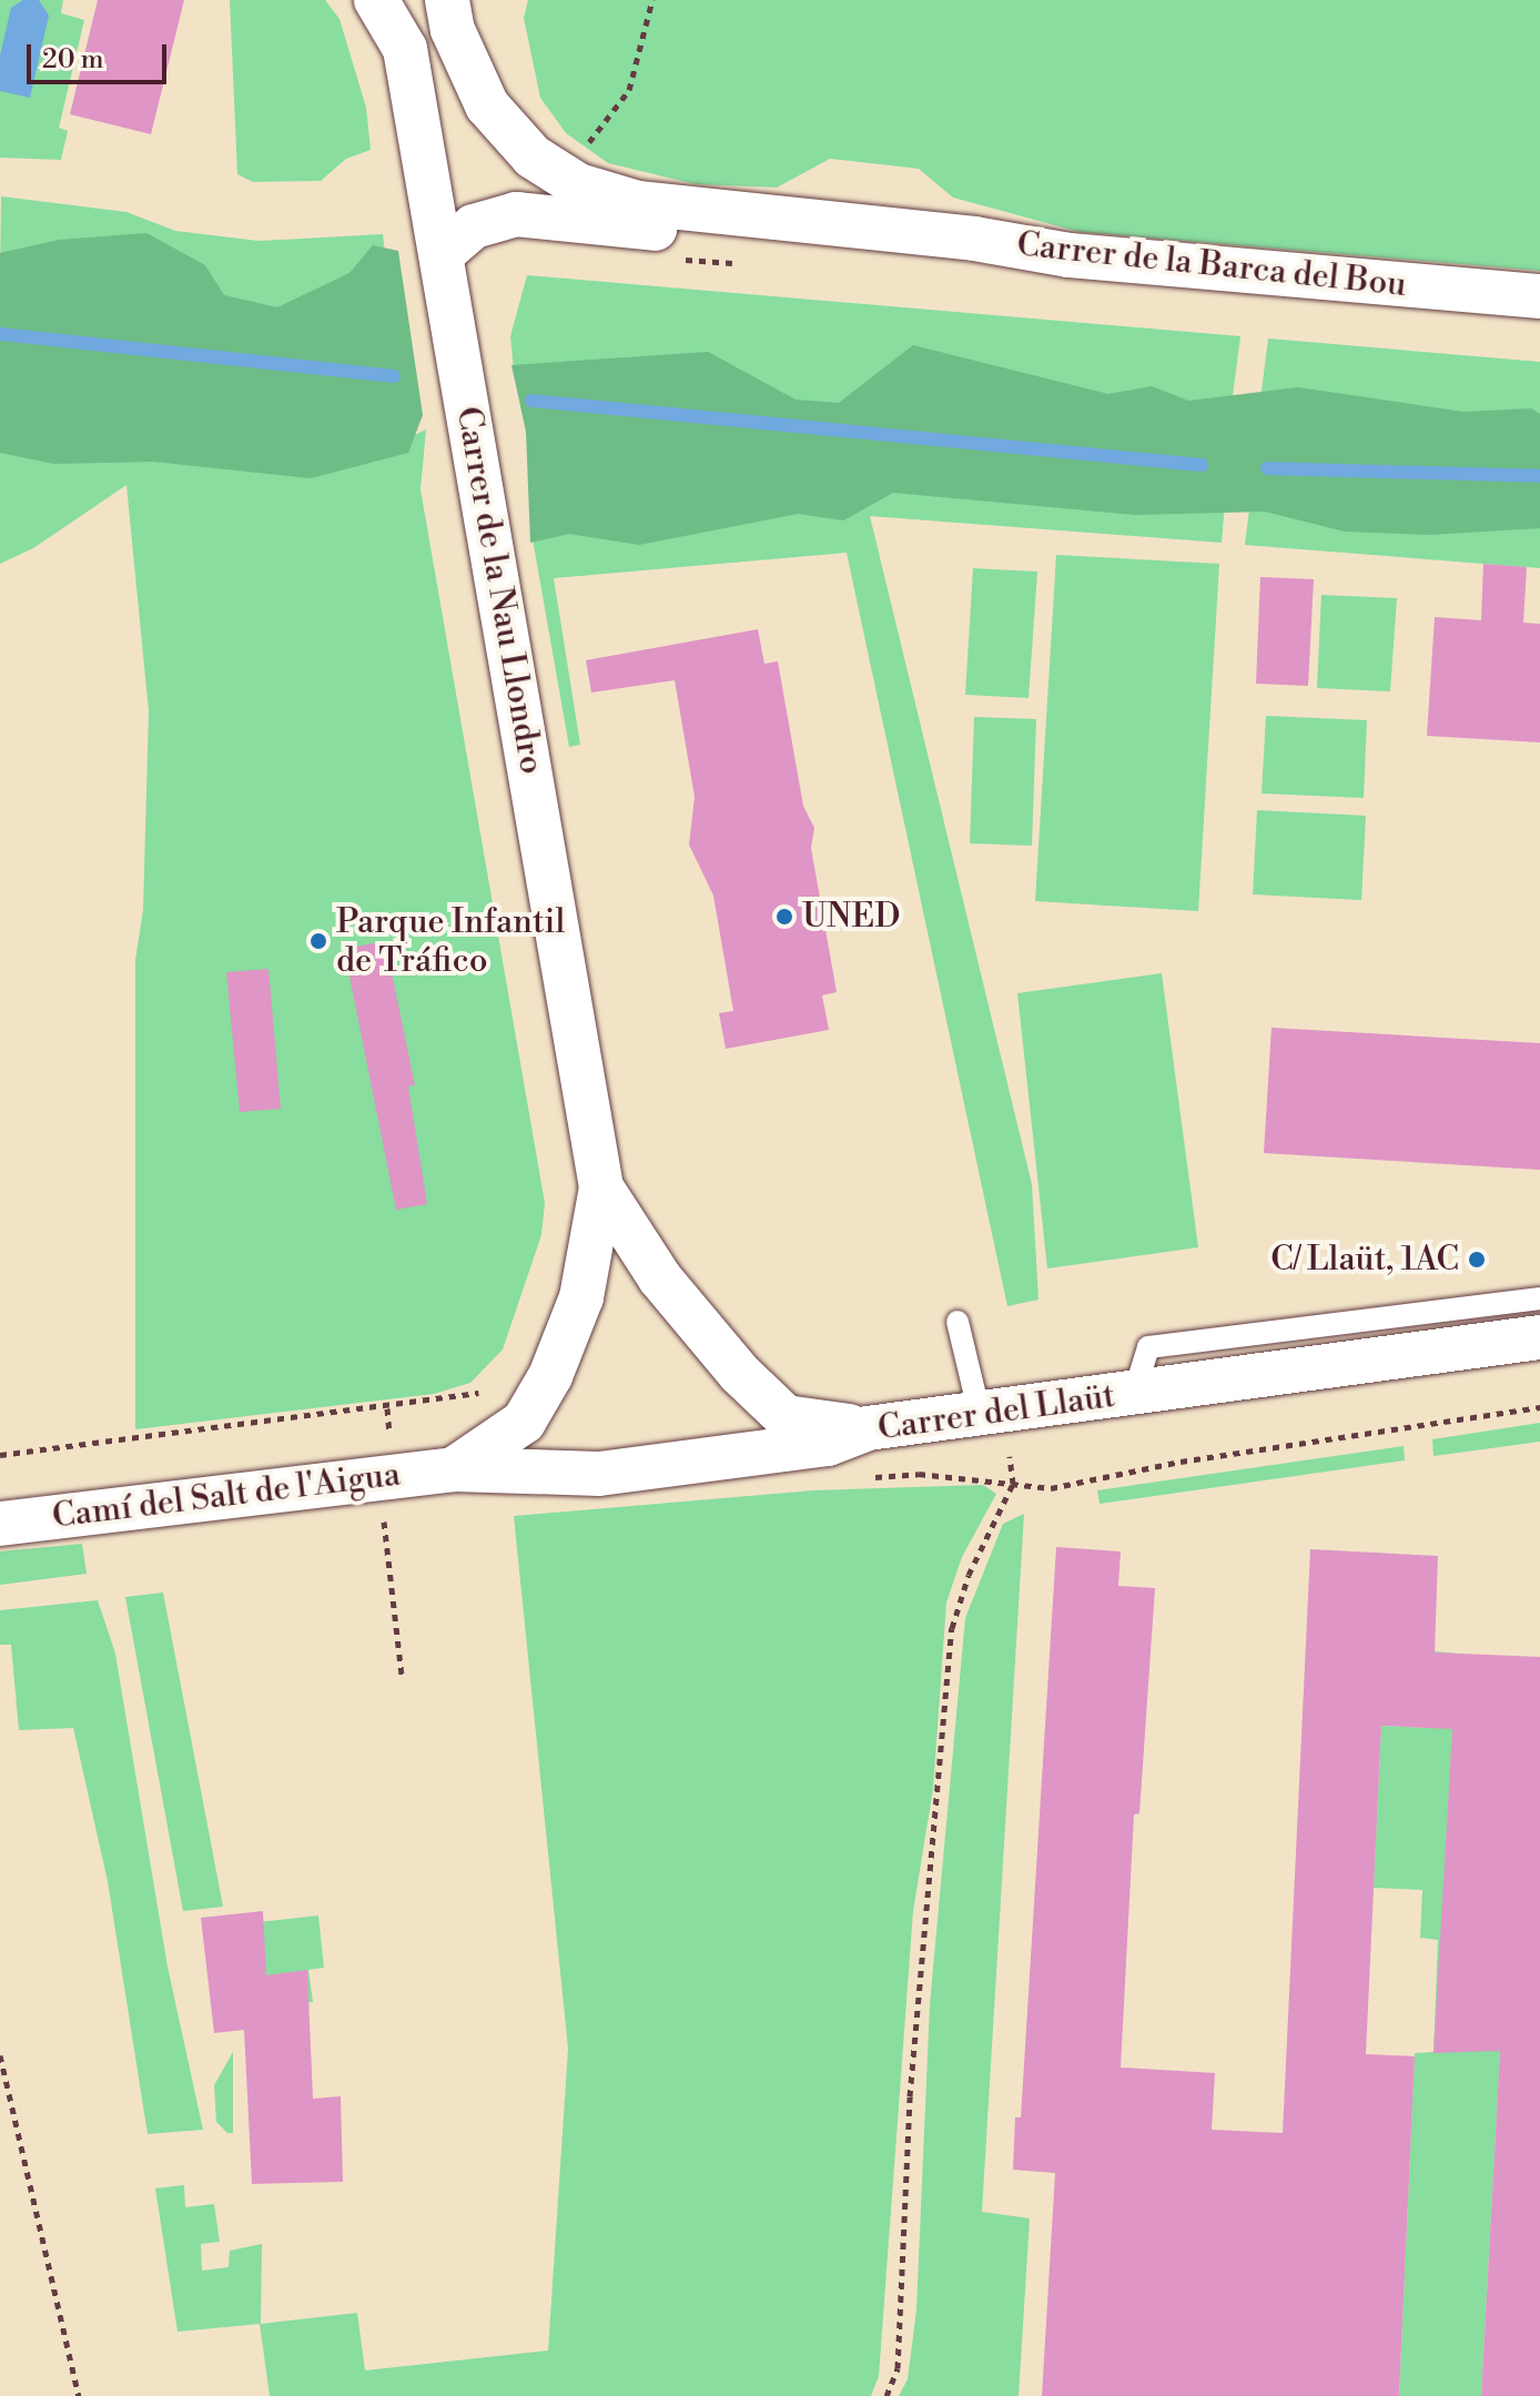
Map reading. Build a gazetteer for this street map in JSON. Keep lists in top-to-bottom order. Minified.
{"streets":{"street":["Carrer de la Barca del Bou","Carrer de la Nau Llondro","Carrer del Llaüt","Camí del Salt de l'Aigua"]},"crossings":[["Carrer de la Nau Llondro","Carrer del Llaüt"],["Carrer de la Nau Llondro","Camí del Salt de l'Aigua"],["Carrer del Llaüt","Camí del Salt de l'Aigua"]],"places":["UNED","Parque Infantil de Tráfico","C/ Llaüt, 1AC"],"scale_bar":"20 m"}
